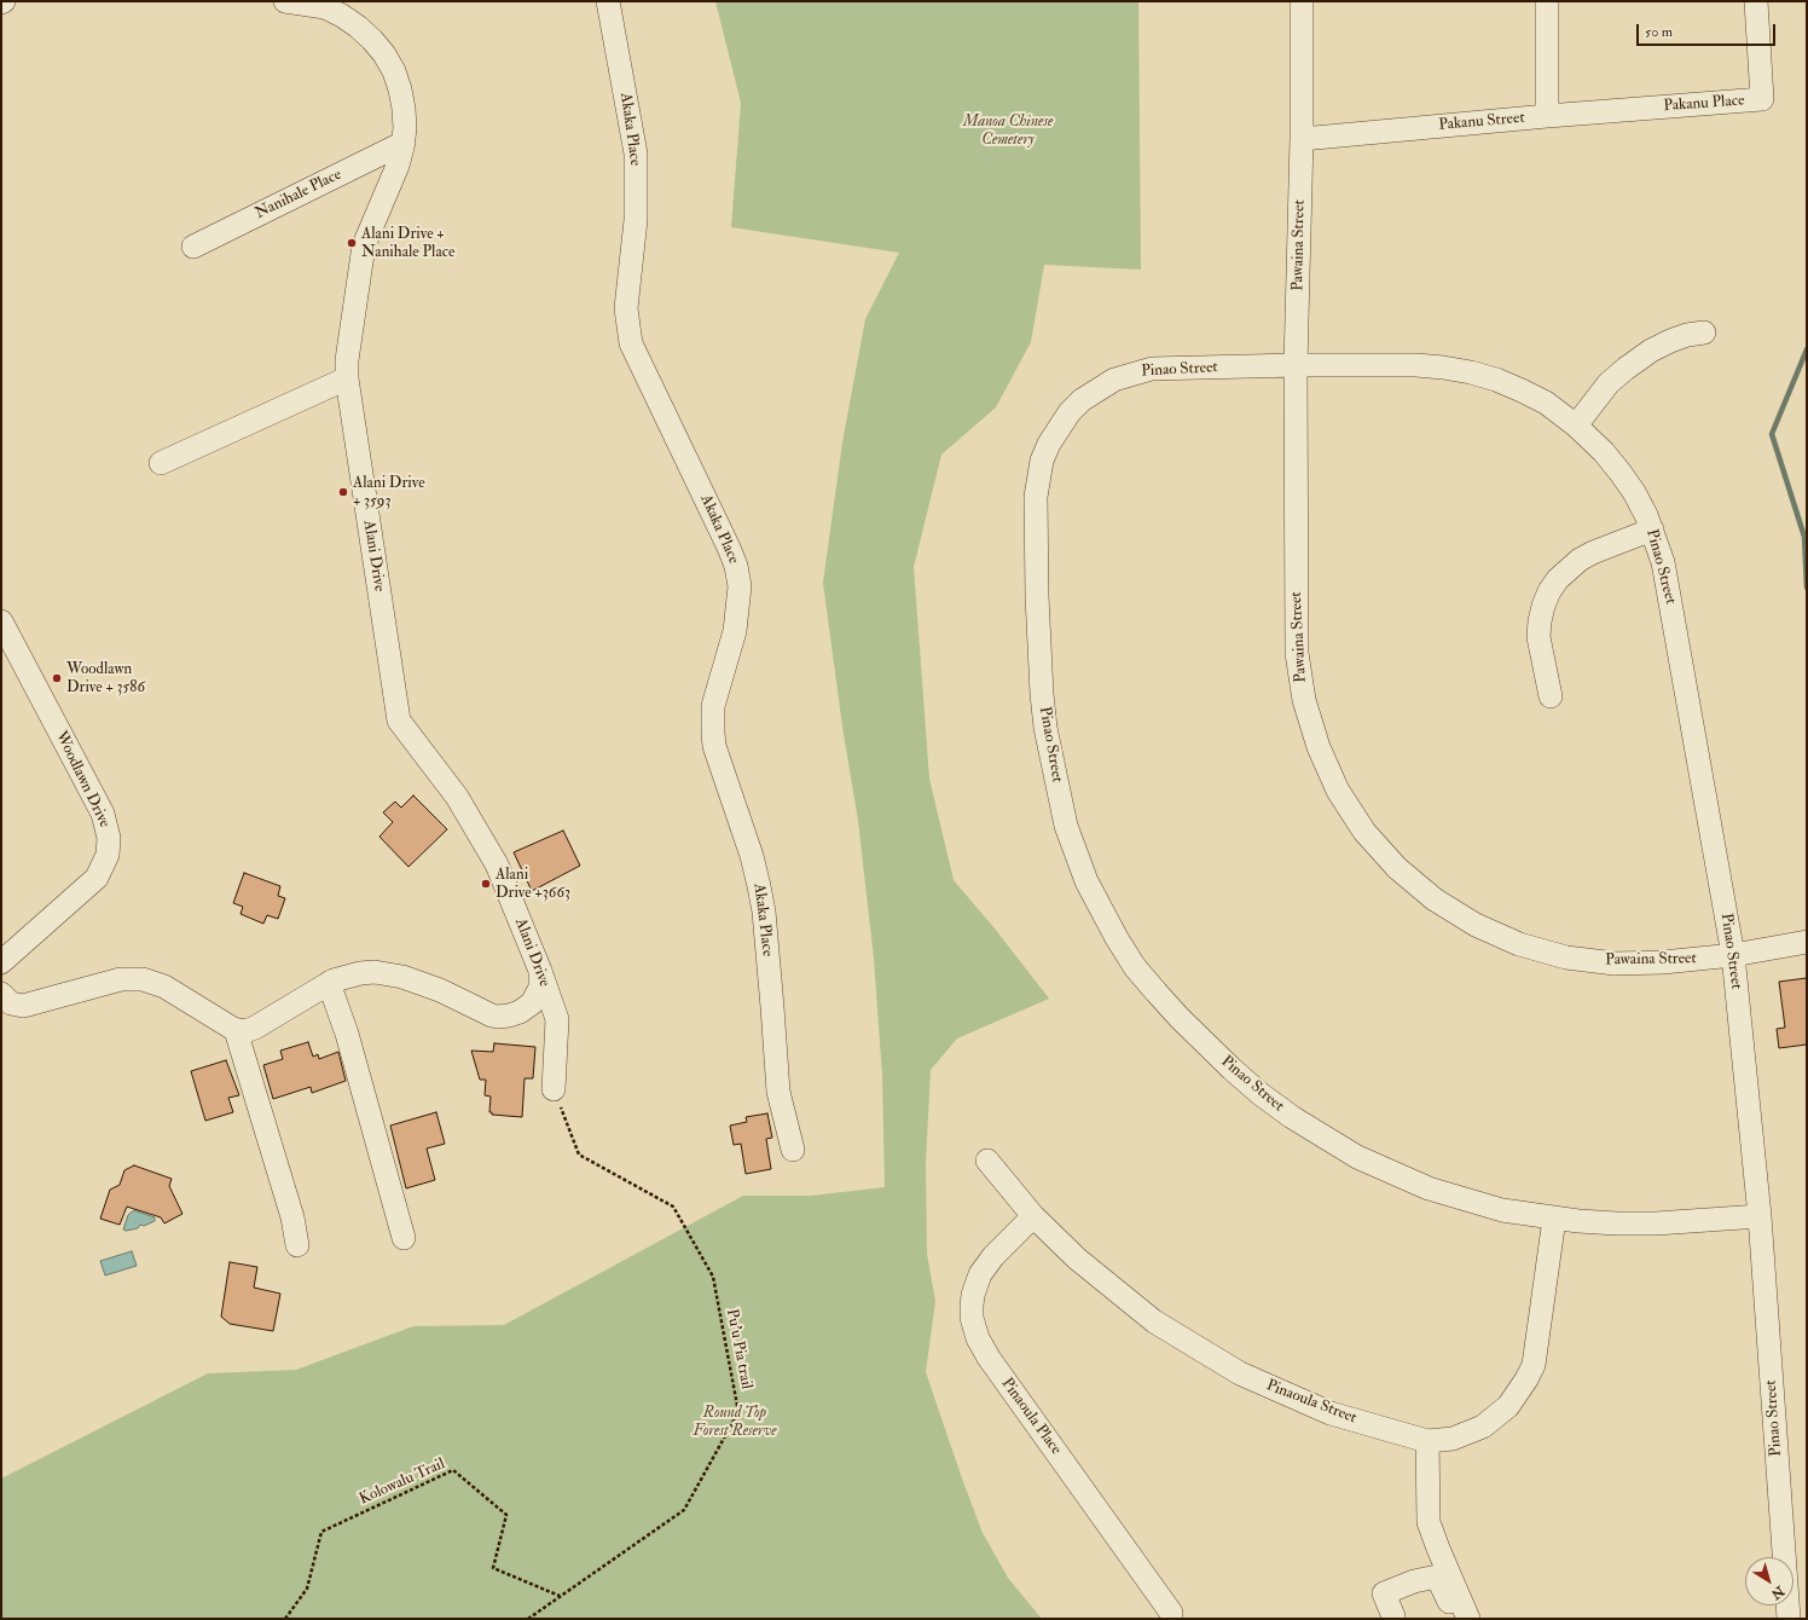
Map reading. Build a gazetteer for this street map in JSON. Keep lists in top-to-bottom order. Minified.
{"streets":{"street":["Pakanu Place","Pakanu Street","Akaka Place","Nanihale Place","Pawaina Street","Pinao Street","Alani Drive","Woodlawn Drive","Pinaoula Street","Pinaoula Place"],"path":["Pu'u Pia trail","Kolowalu Trail"]},"crossings":[["Pakanu Place","Pakanu Street"],["Pakanu Street","Pawaina Street"],["Nanihale Place","Alani Drive"],["Pawaina Street","Pinao Street"],["Pinao Street","Pinaoula Street"],["Alani Drive","Pu'u Pia trail"],["Pu'u Pia trail","Kolowalu Trail"],["Pinaoula Street","Pinaoula Place"]],"parks":["Manoa Chinese Cemetery","Round Top Forest Reserve"],"places":["Alani Drive + Nanihale Place","Alani Drive + 3593","Woodlawn Drive + 3586","Alani Drive +3663"],"scale_bar":"50 m","north":"bottom right"}
